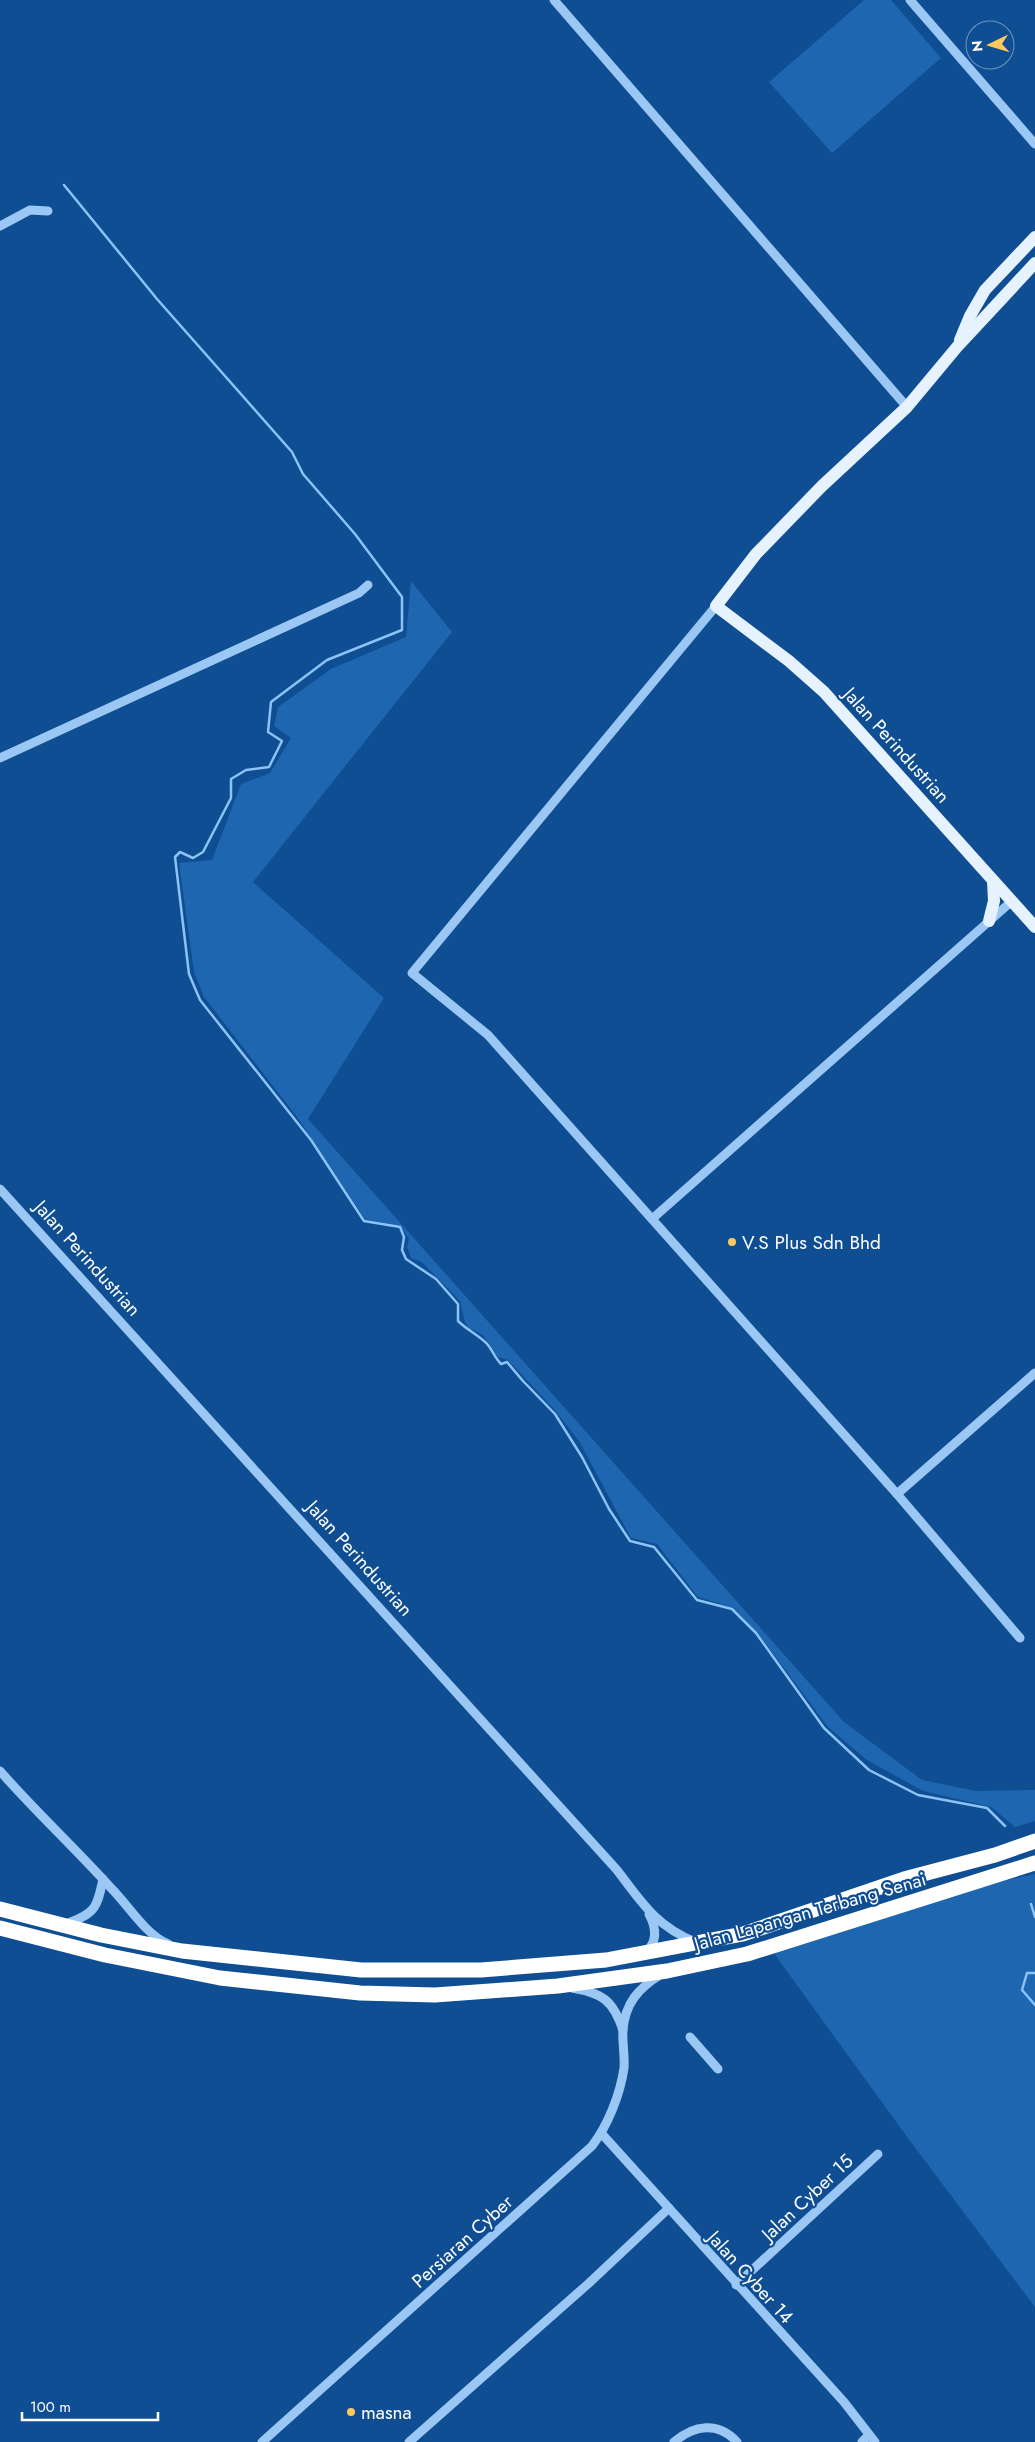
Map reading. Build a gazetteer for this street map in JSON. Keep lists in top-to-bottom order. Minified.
{"streets":{"highway":["Jalan Lapangan Terbang Senai"],"main road":["Jalan Perindustrian"],"street":["Jalan Cyber 15","Persiaran Cyber","Jalan Cyber 14"]},"crossings":[["Jalan Perindustrian","Jalan Lapangan Terbang Senai"],["Jalan Lapangan Terbang Senai","Persiaran Cyber"],["Jalan Cyber 15","Jalan Cyber 14"],["Persiaran Cyber","Jalan Cyber 14"]],"places":["V.S Plus Sdn Bhd","masna"],"scale_bar":"100 m","north":"left"}
